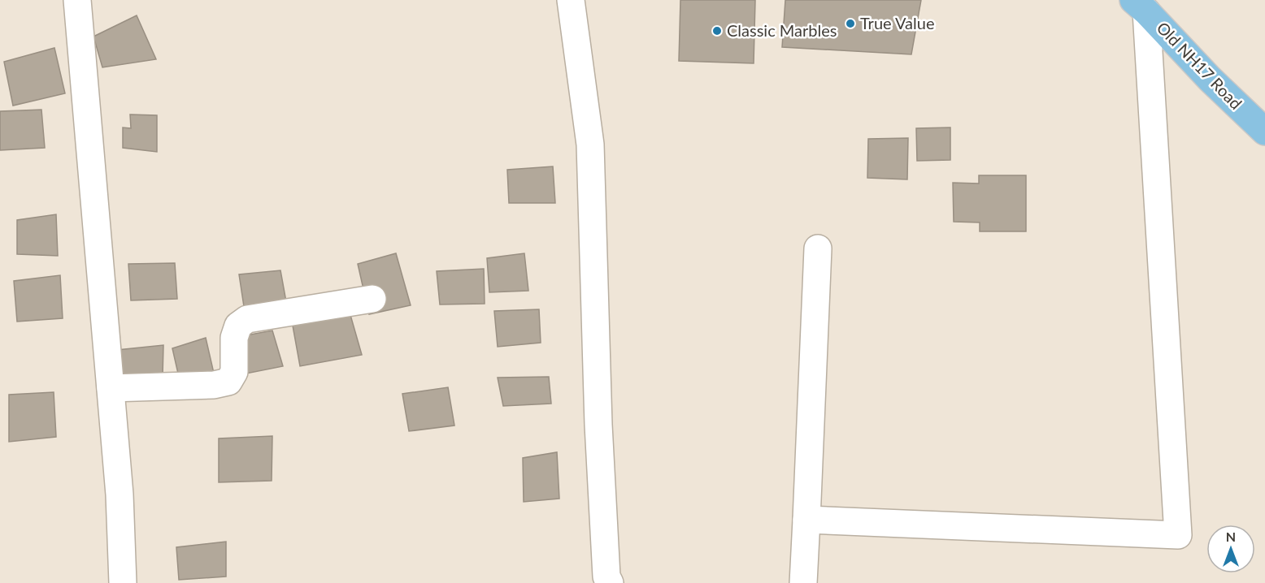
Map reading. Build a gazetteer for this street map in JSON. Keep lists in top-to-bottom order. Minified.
{"streets":{"main road":["Old NH17 Road"]},"places":["True Value","Classic Marbles"],"north":"top"}
